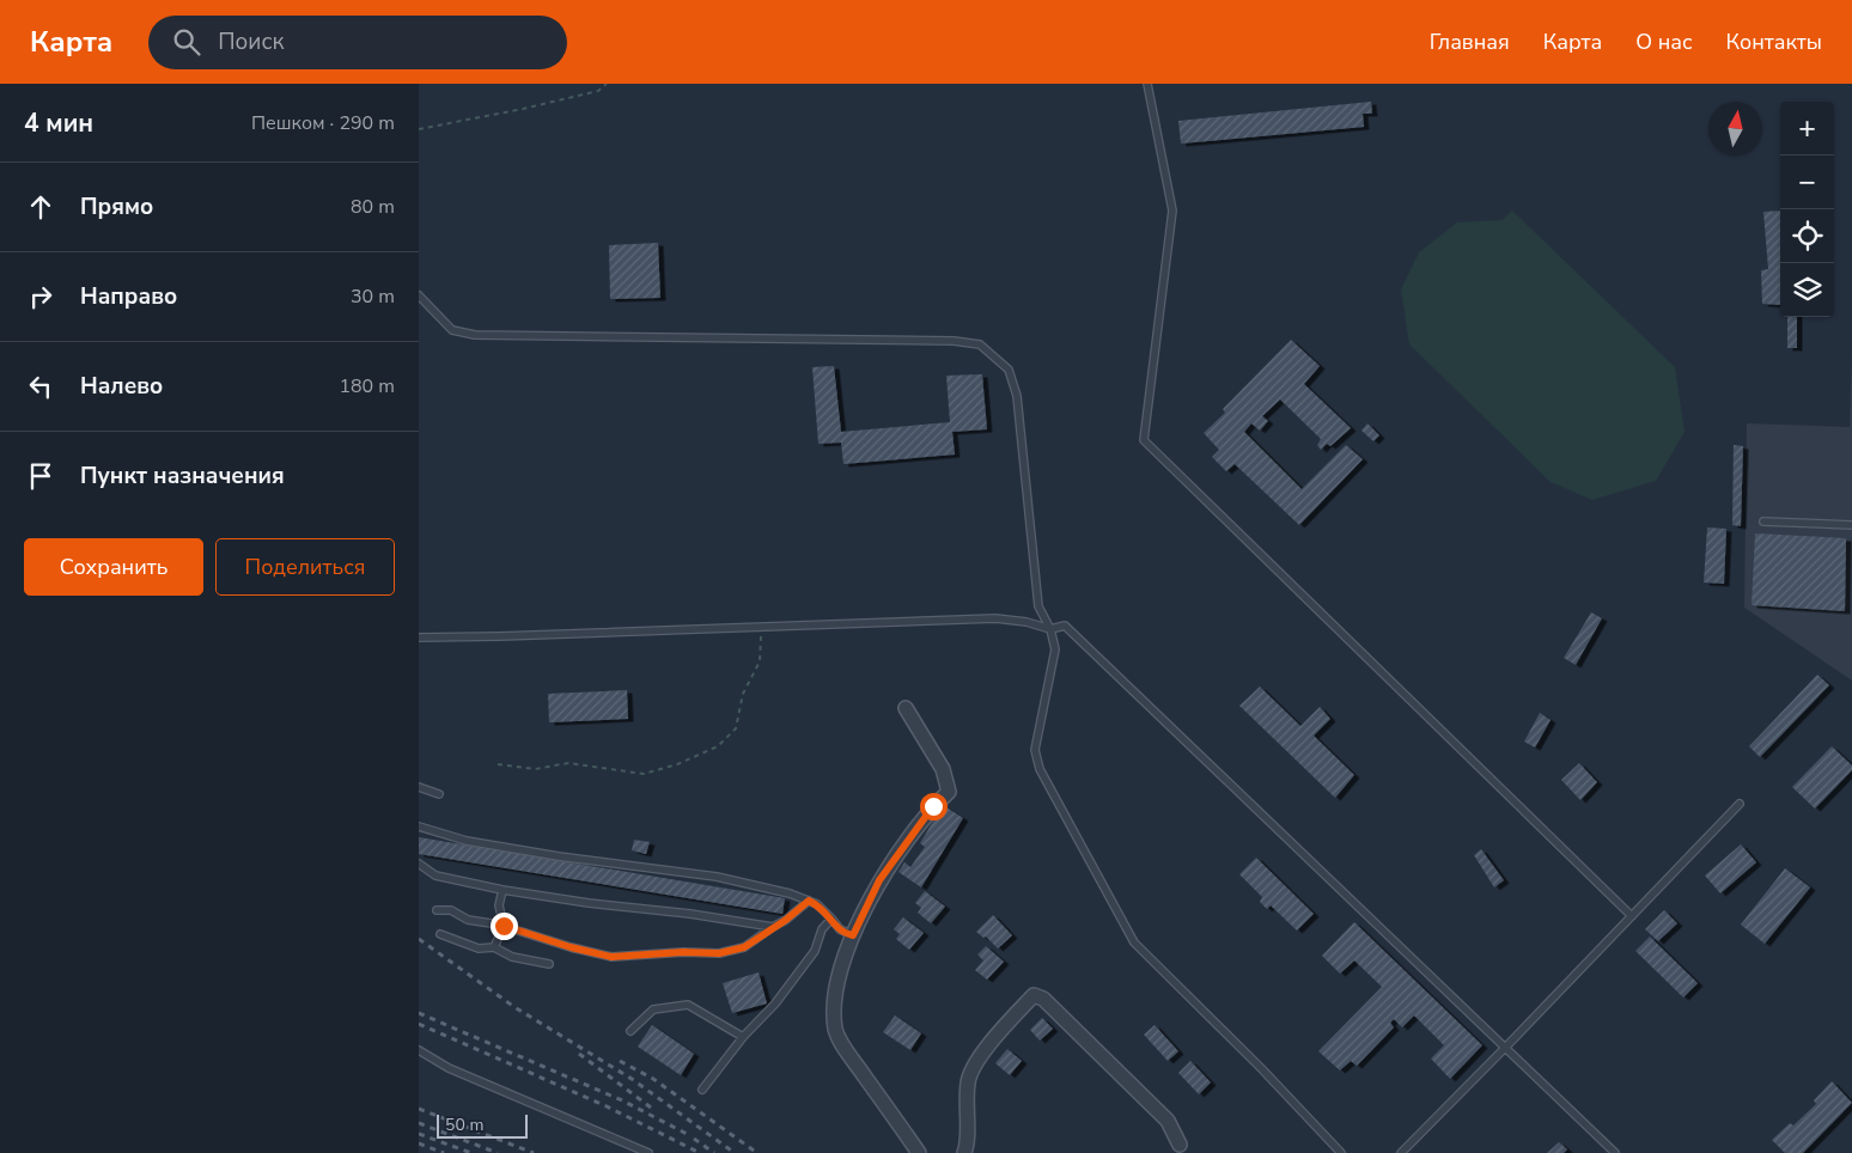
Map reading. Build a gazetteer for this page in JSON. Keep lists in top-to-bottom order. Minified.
{"scale_bar":"50 m","north":"top","page":{"header":"Карта","search":"Поиск","nav":["Главная","Карта","О нас","Контакты"],"heading":["4 мин","Пешком · 290 m"],"map_buttons":["+","−"],"list":[["Прямо","80 m"],["Направо","30 m"],["Налево","180 m"],"Пункт назначения"],"buttons":["Сохранить","Поделиться"],"scale":"50 m"}}
